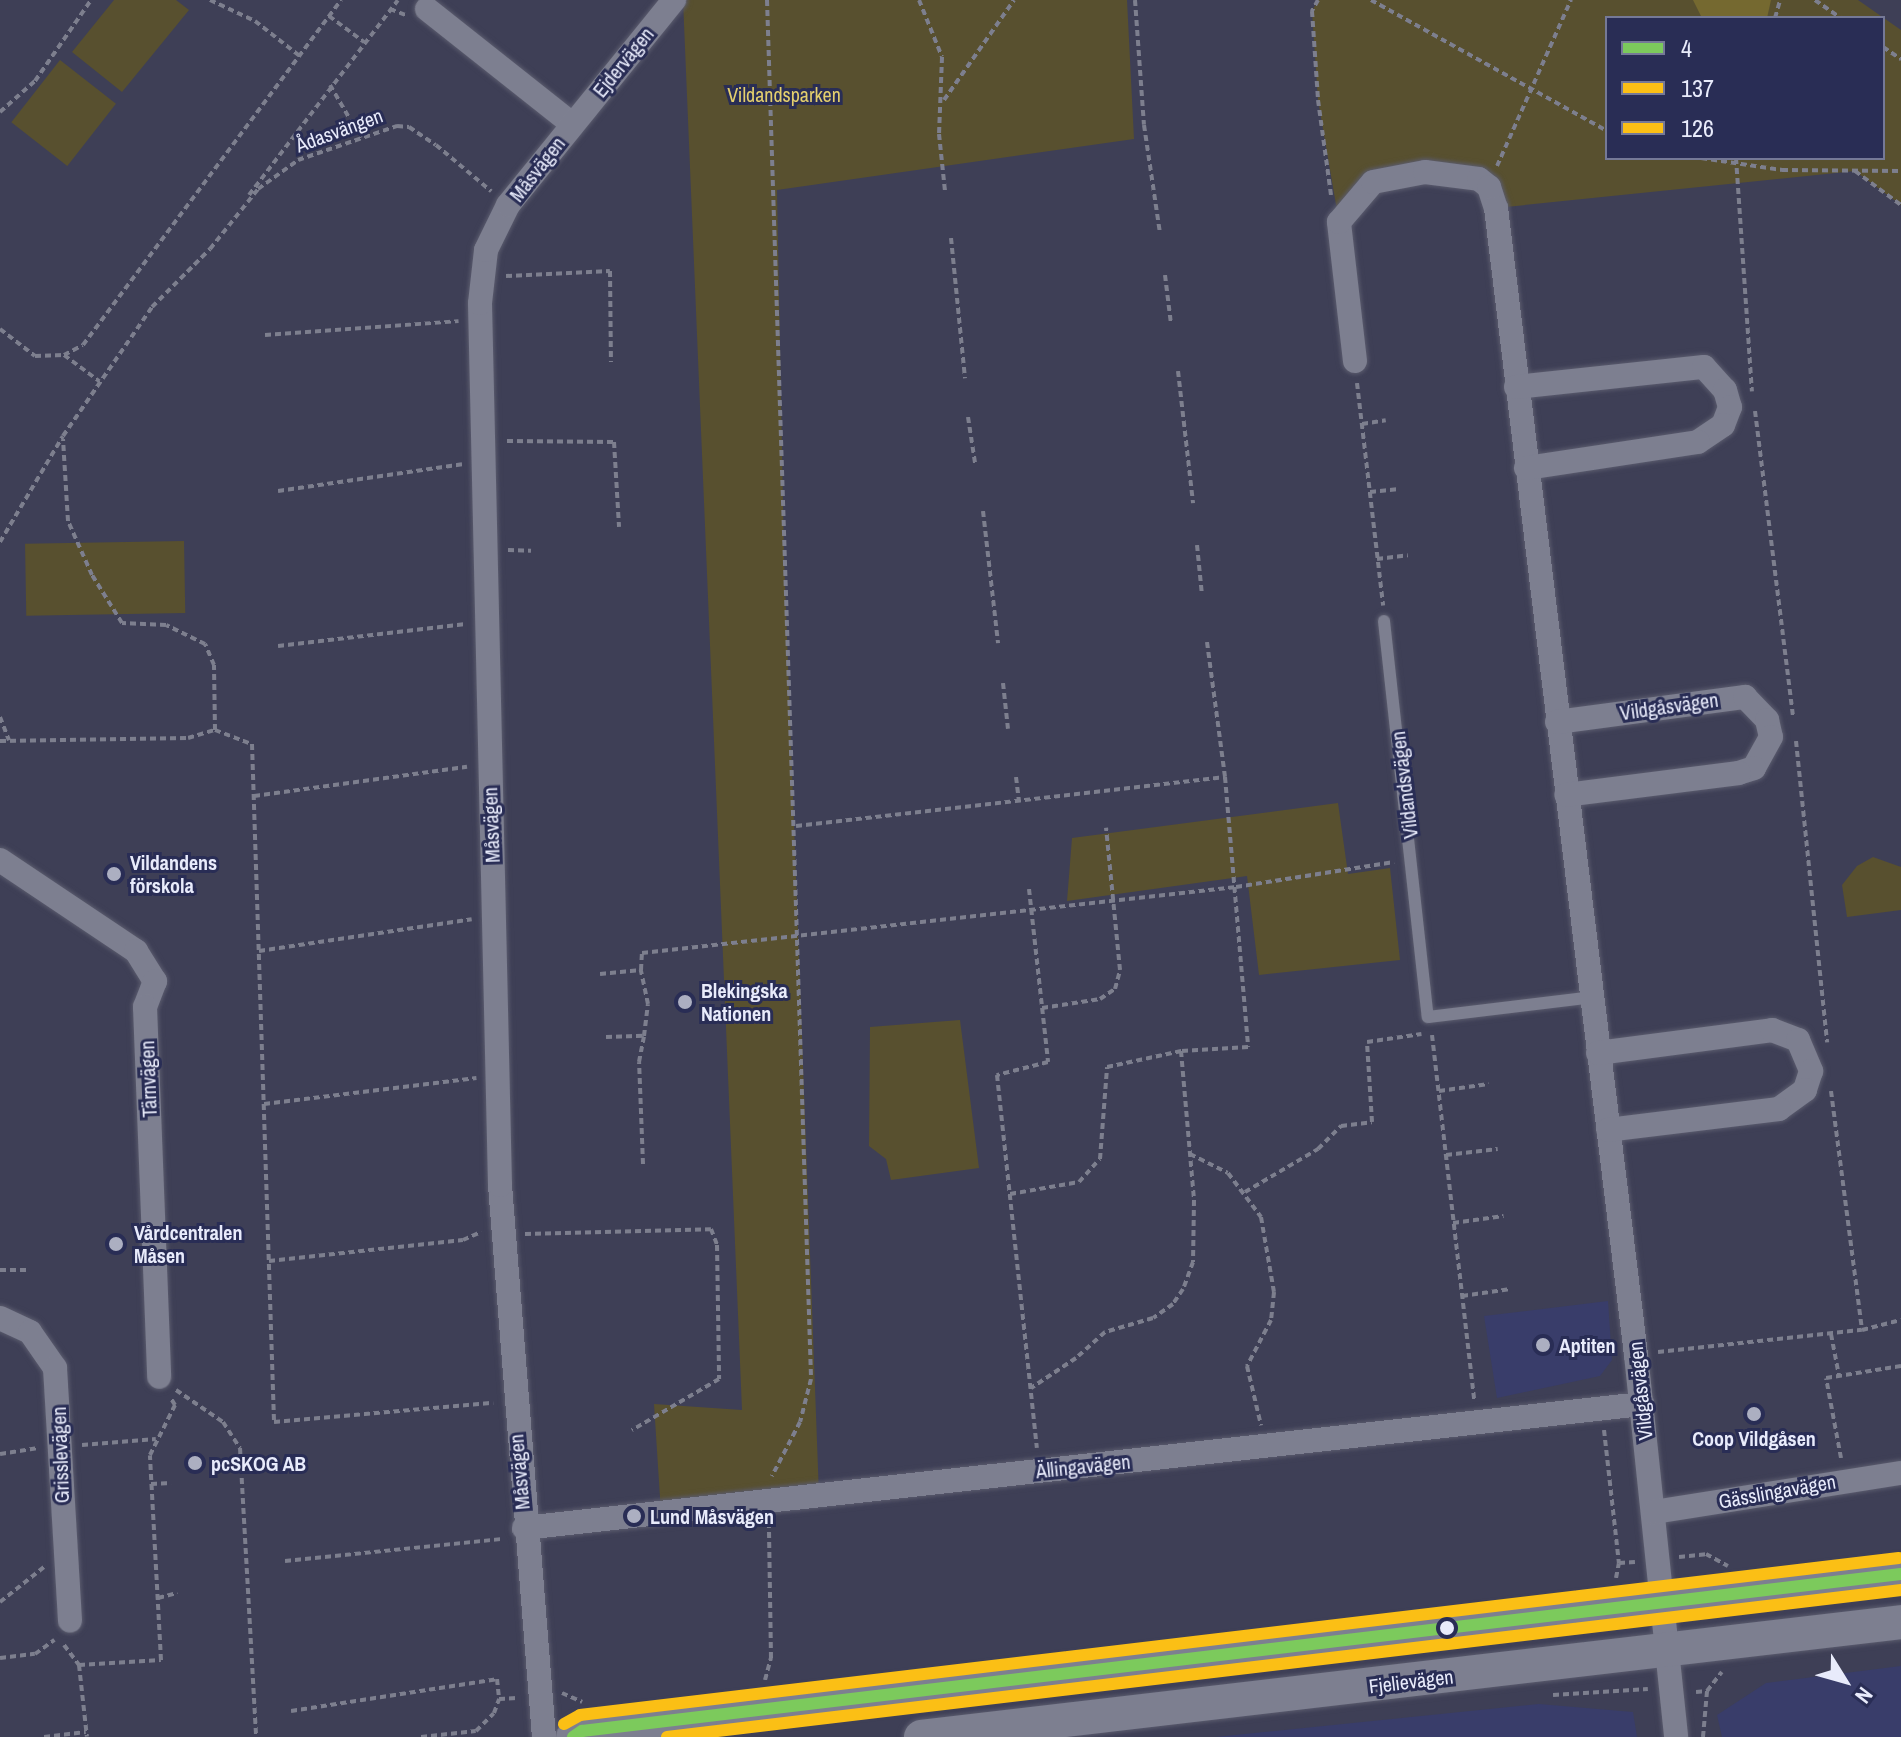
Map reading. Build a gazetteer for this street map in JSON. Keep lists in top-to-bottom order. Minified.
{"streets":{"main road":["Fjelievägen"],"street":["Ejdervägen","Måsvägen","Vildgåsvägen","Tärnvägen","Grisslevägen","Ällingavägen","Gässlingavägen"],"lane":["Vildandsvägen"],"path":["Ådasvängen"]},"crossings":[["Ejdervägen","Måsvägen"],["Ådasvängen","Måsvägen"],["Måsvägen","Ällingavägen"],["Vildgåsvägen","Vildandsvägen"],["Vildgåsvägen","Ällingavägen"],["Vildgåsvägen","Gässlingavägen"],["Vildgåsvägen","Fjelievägen"]],"parks":["Vildandsparken"],"places":["Vildandens förskola","Blekingska Nationen","Vårdcentralen Måsen","Aptiten","Coop Vildgåsen","pcSKOG AB","Lund Måsvägen"],"lines":["transit line 126","transit line 4","transit line 137"],"legend":["4","137","126"],"north":"bottom right"}
